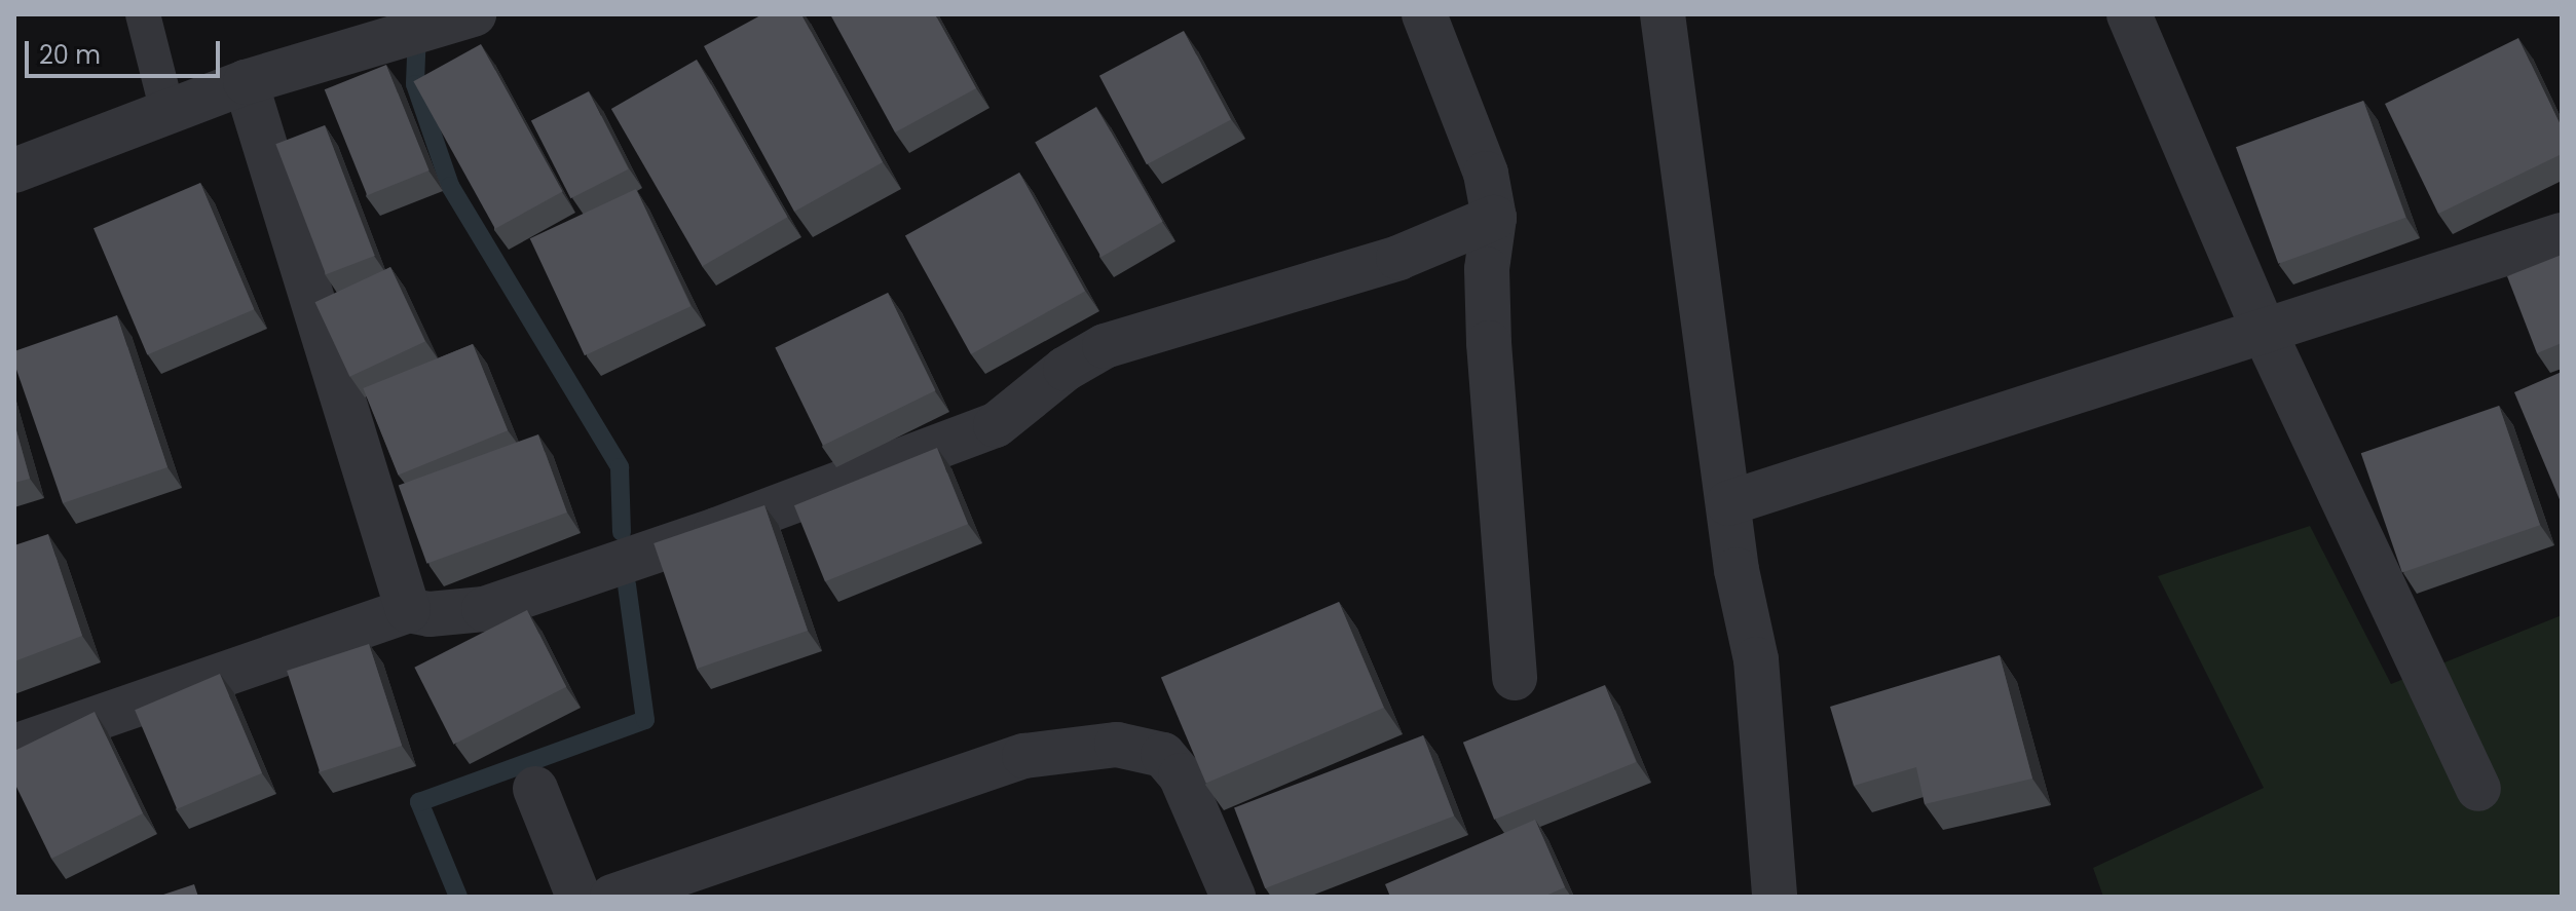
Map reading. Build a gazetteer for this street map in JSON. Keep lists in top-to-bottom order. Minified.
{"scale_bar":"20 m"}
